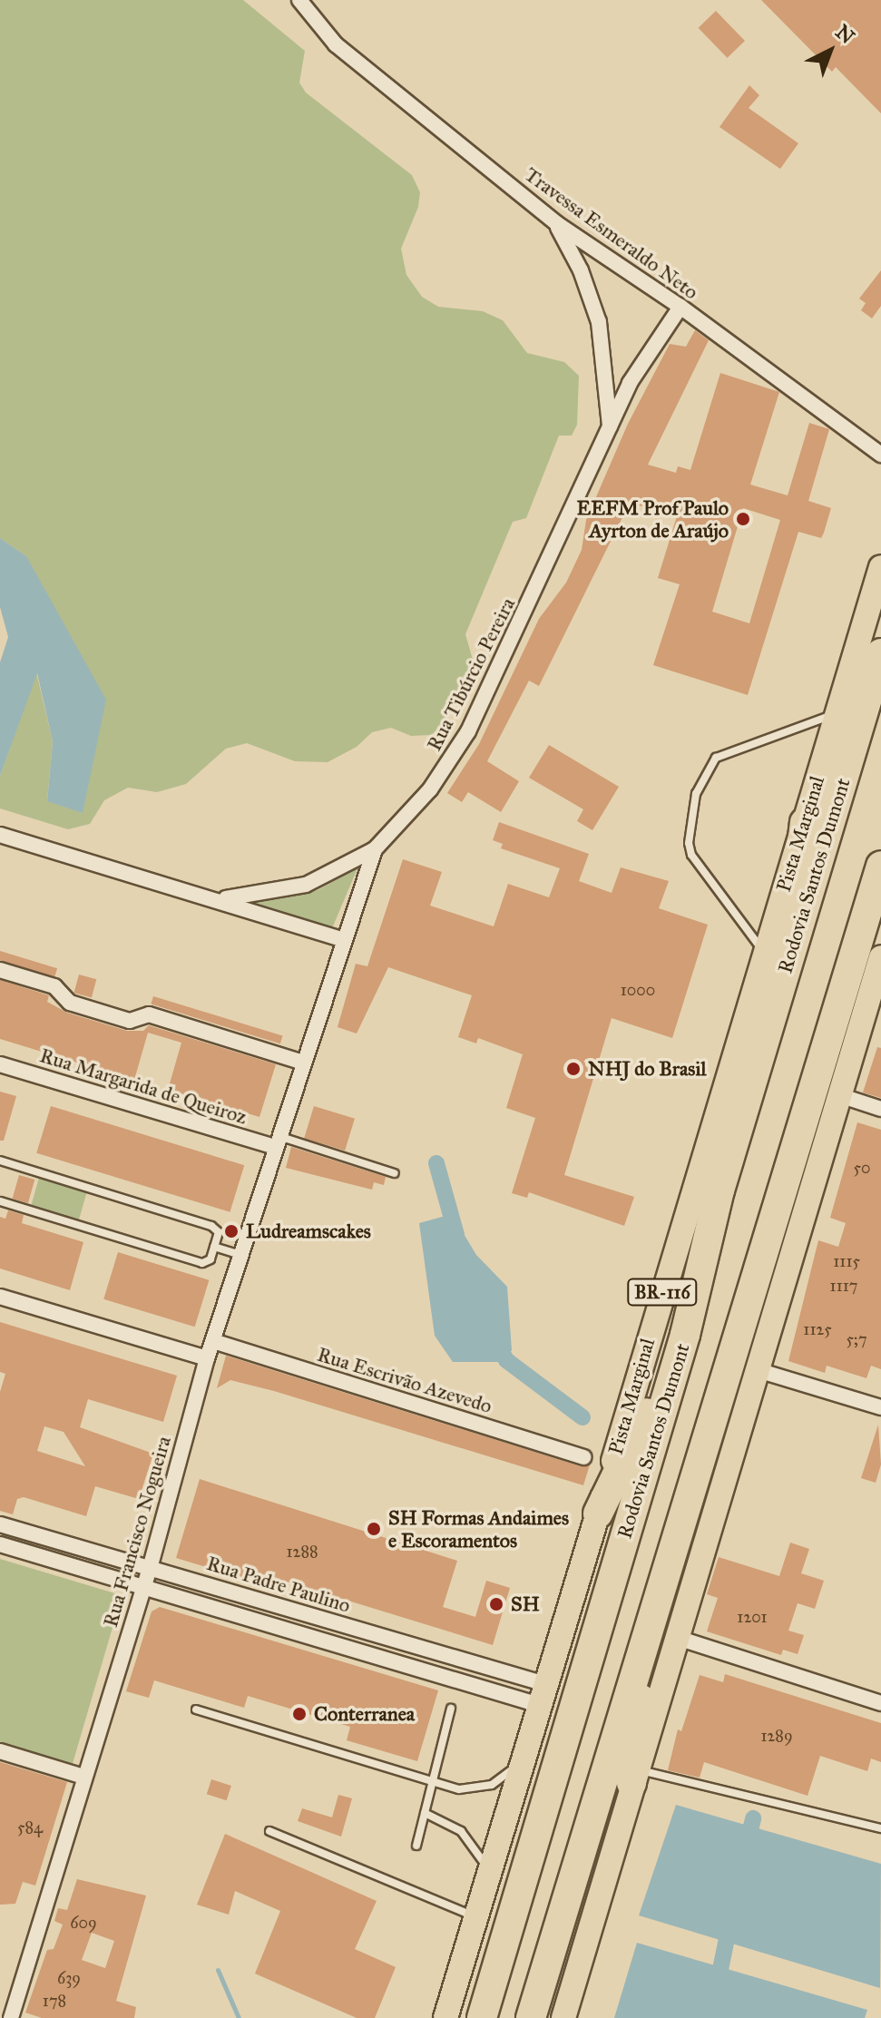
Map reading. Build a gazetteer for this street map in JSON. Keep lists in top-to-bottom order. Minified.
{"streets":{"highway":["Rodovia Santos Dumont","BR-116"],"main road":["Pista Marginal"],"street":["Travessa Esmeraldo Neto","Rua Tibúrcio Pereira","Rua Margarida de Queiroz","Rua Escrivão Azevedo","Rua Francisco Nogueira","Rua Padre Paulino"]},"crossings":[["Travessa Esmeraldo Neto","Rua Tibúrcio Pereira"],["Rua Tibúrcio Pereira","Rua Francisco Nogueira"],["Pista Marginal","Rodovia Santos Dumont"],["Pista Marginal","Rua Padre Paulino"],["Rua Margarida de Queiroz","Rua Francisco Nogueira"],["Rua Escrivão Azevedo","Rua Francisco Nogueira"],["Rua Francisco Nogueira","Rua Padre Paulino"]],"places":["EEFM Prof Paulo Ayrton de Araújo","NHJ do Brasil","Ludreamscakes","SH Formas Andaimes e Escoramentos","SH","Conterranea"],"house_numbers":["1000","50","1115","1117","1125","5;7","1288","1201","1289","584","609","639","178"],"north":"top right"}
